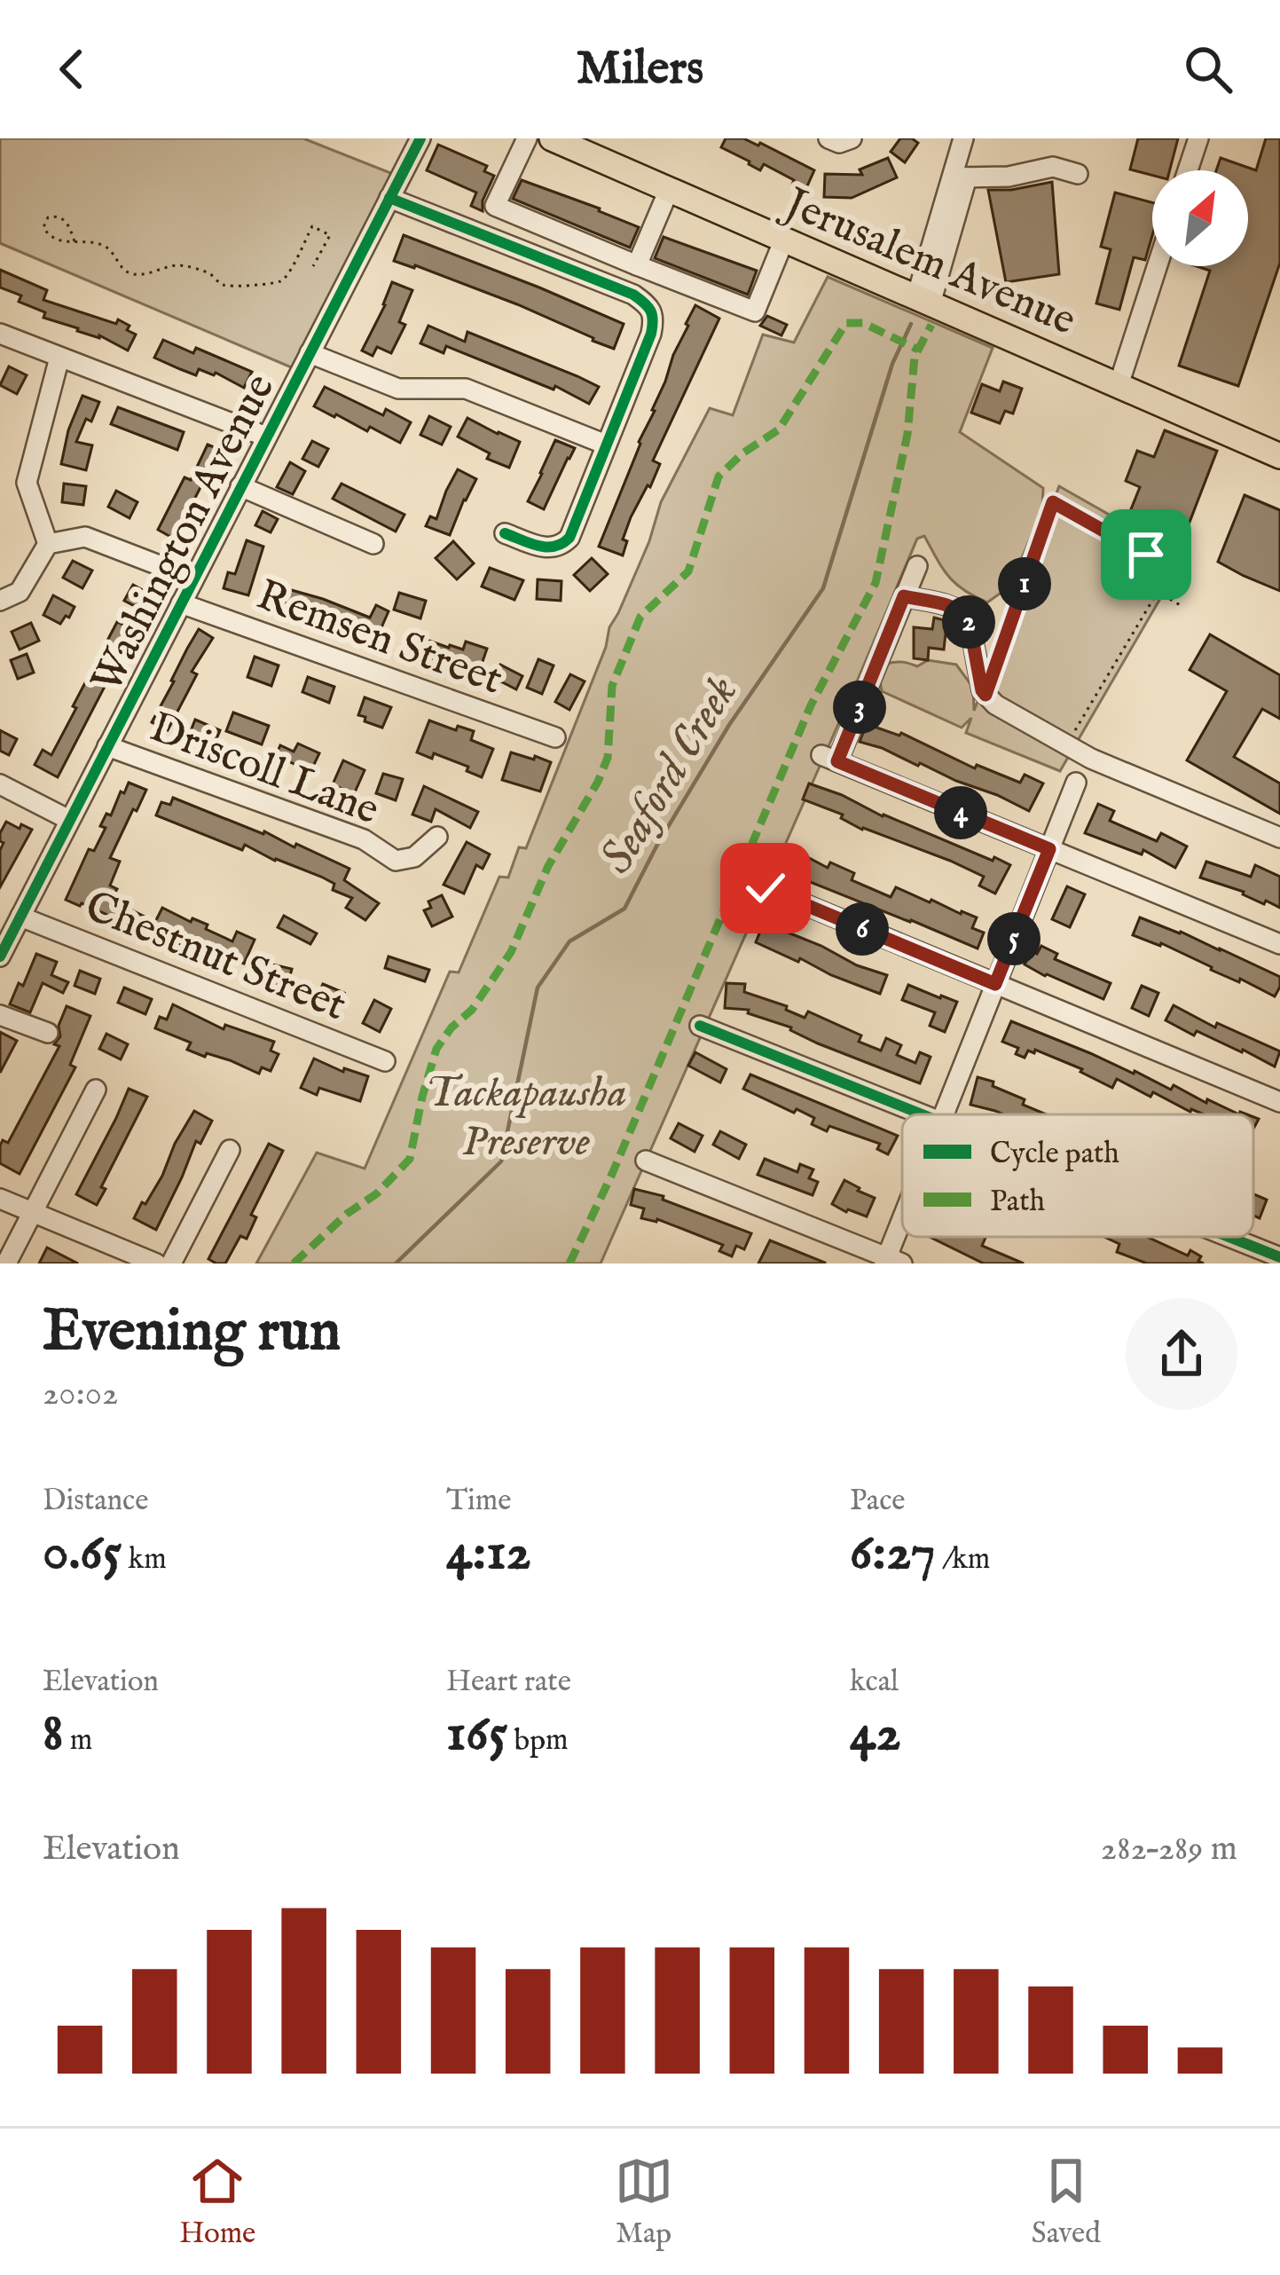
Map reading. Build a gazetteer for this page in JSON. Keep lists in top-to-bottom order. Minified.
{"streets":{"main road":["Jerusalem Avenue"],"street":["Washington Avenue","Remsen Street","Driscoll Lane","Chestnut Street"]},"crossings":[["Washington Avenue","Remsen Street"],["Washington Avenue","Driscoll Lane"],["Washington Avenue","Chestnut Street"]],"water":["Seaford Creek"],"parks":["Tackapausha Preserve"],"legend":["Cycle path","Path"],"north":"top right","page":{"header":"Milers","pins":["1","2","3","4","6","5"],"heading":["Evening run","20:02"],"stats":[["Distance","0.65 km"],["Time","4:12"],["Pace","6:27 /km"],["Elevation","8 m"],["Heart rate","165 bpm"],["kcal","42"]],"chart":["Elevation","282–289 m"],"tabs":["Home","Map","Saved"]}}
